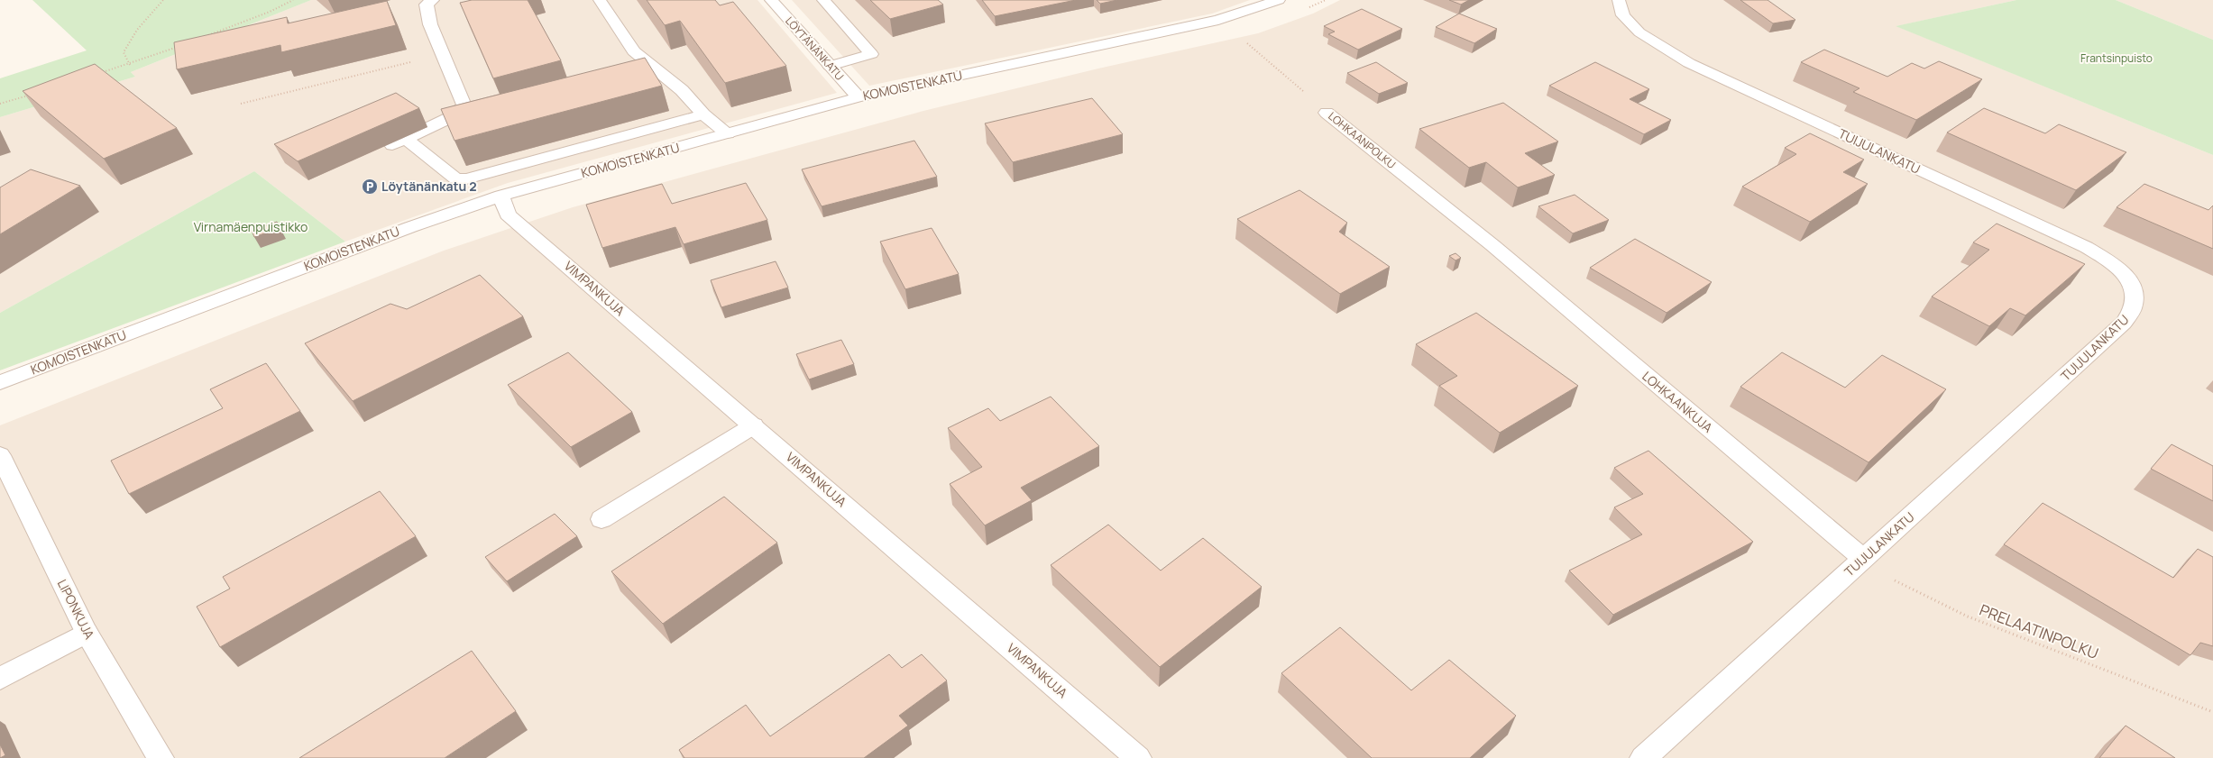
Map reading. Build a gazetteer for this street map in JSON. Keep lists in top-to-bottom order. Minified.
{"streets":{"street":["LÖYTÄNÄNKATU","KOMOISTENKATU","LOHKAANPOLKU","TUIJULANKATU","VIMPANKUJA","LOHKAANKUJA","LIPONKUJA"],"path":["PRELAATINPOLKU"]},"crossings":[["LÖYTÄNÄNKATU","KOMOISTENKATU"],["KOMOISTENKATU","VIMPANKUJA"],["LOHKAANPOLKU","LOHKAANKUJA"],["TUIJULANKATU","LOHKAANKUJA"],["TUIJULANKATU","PRELAATINPOLKU"],["LOHKAANKUJA","PRELAATINPOLKU"]],"parks":["Frantsinpuisto","Virnamäenpuistikko"],"places":{"parking":["Löytänänkatu 2"]}}
